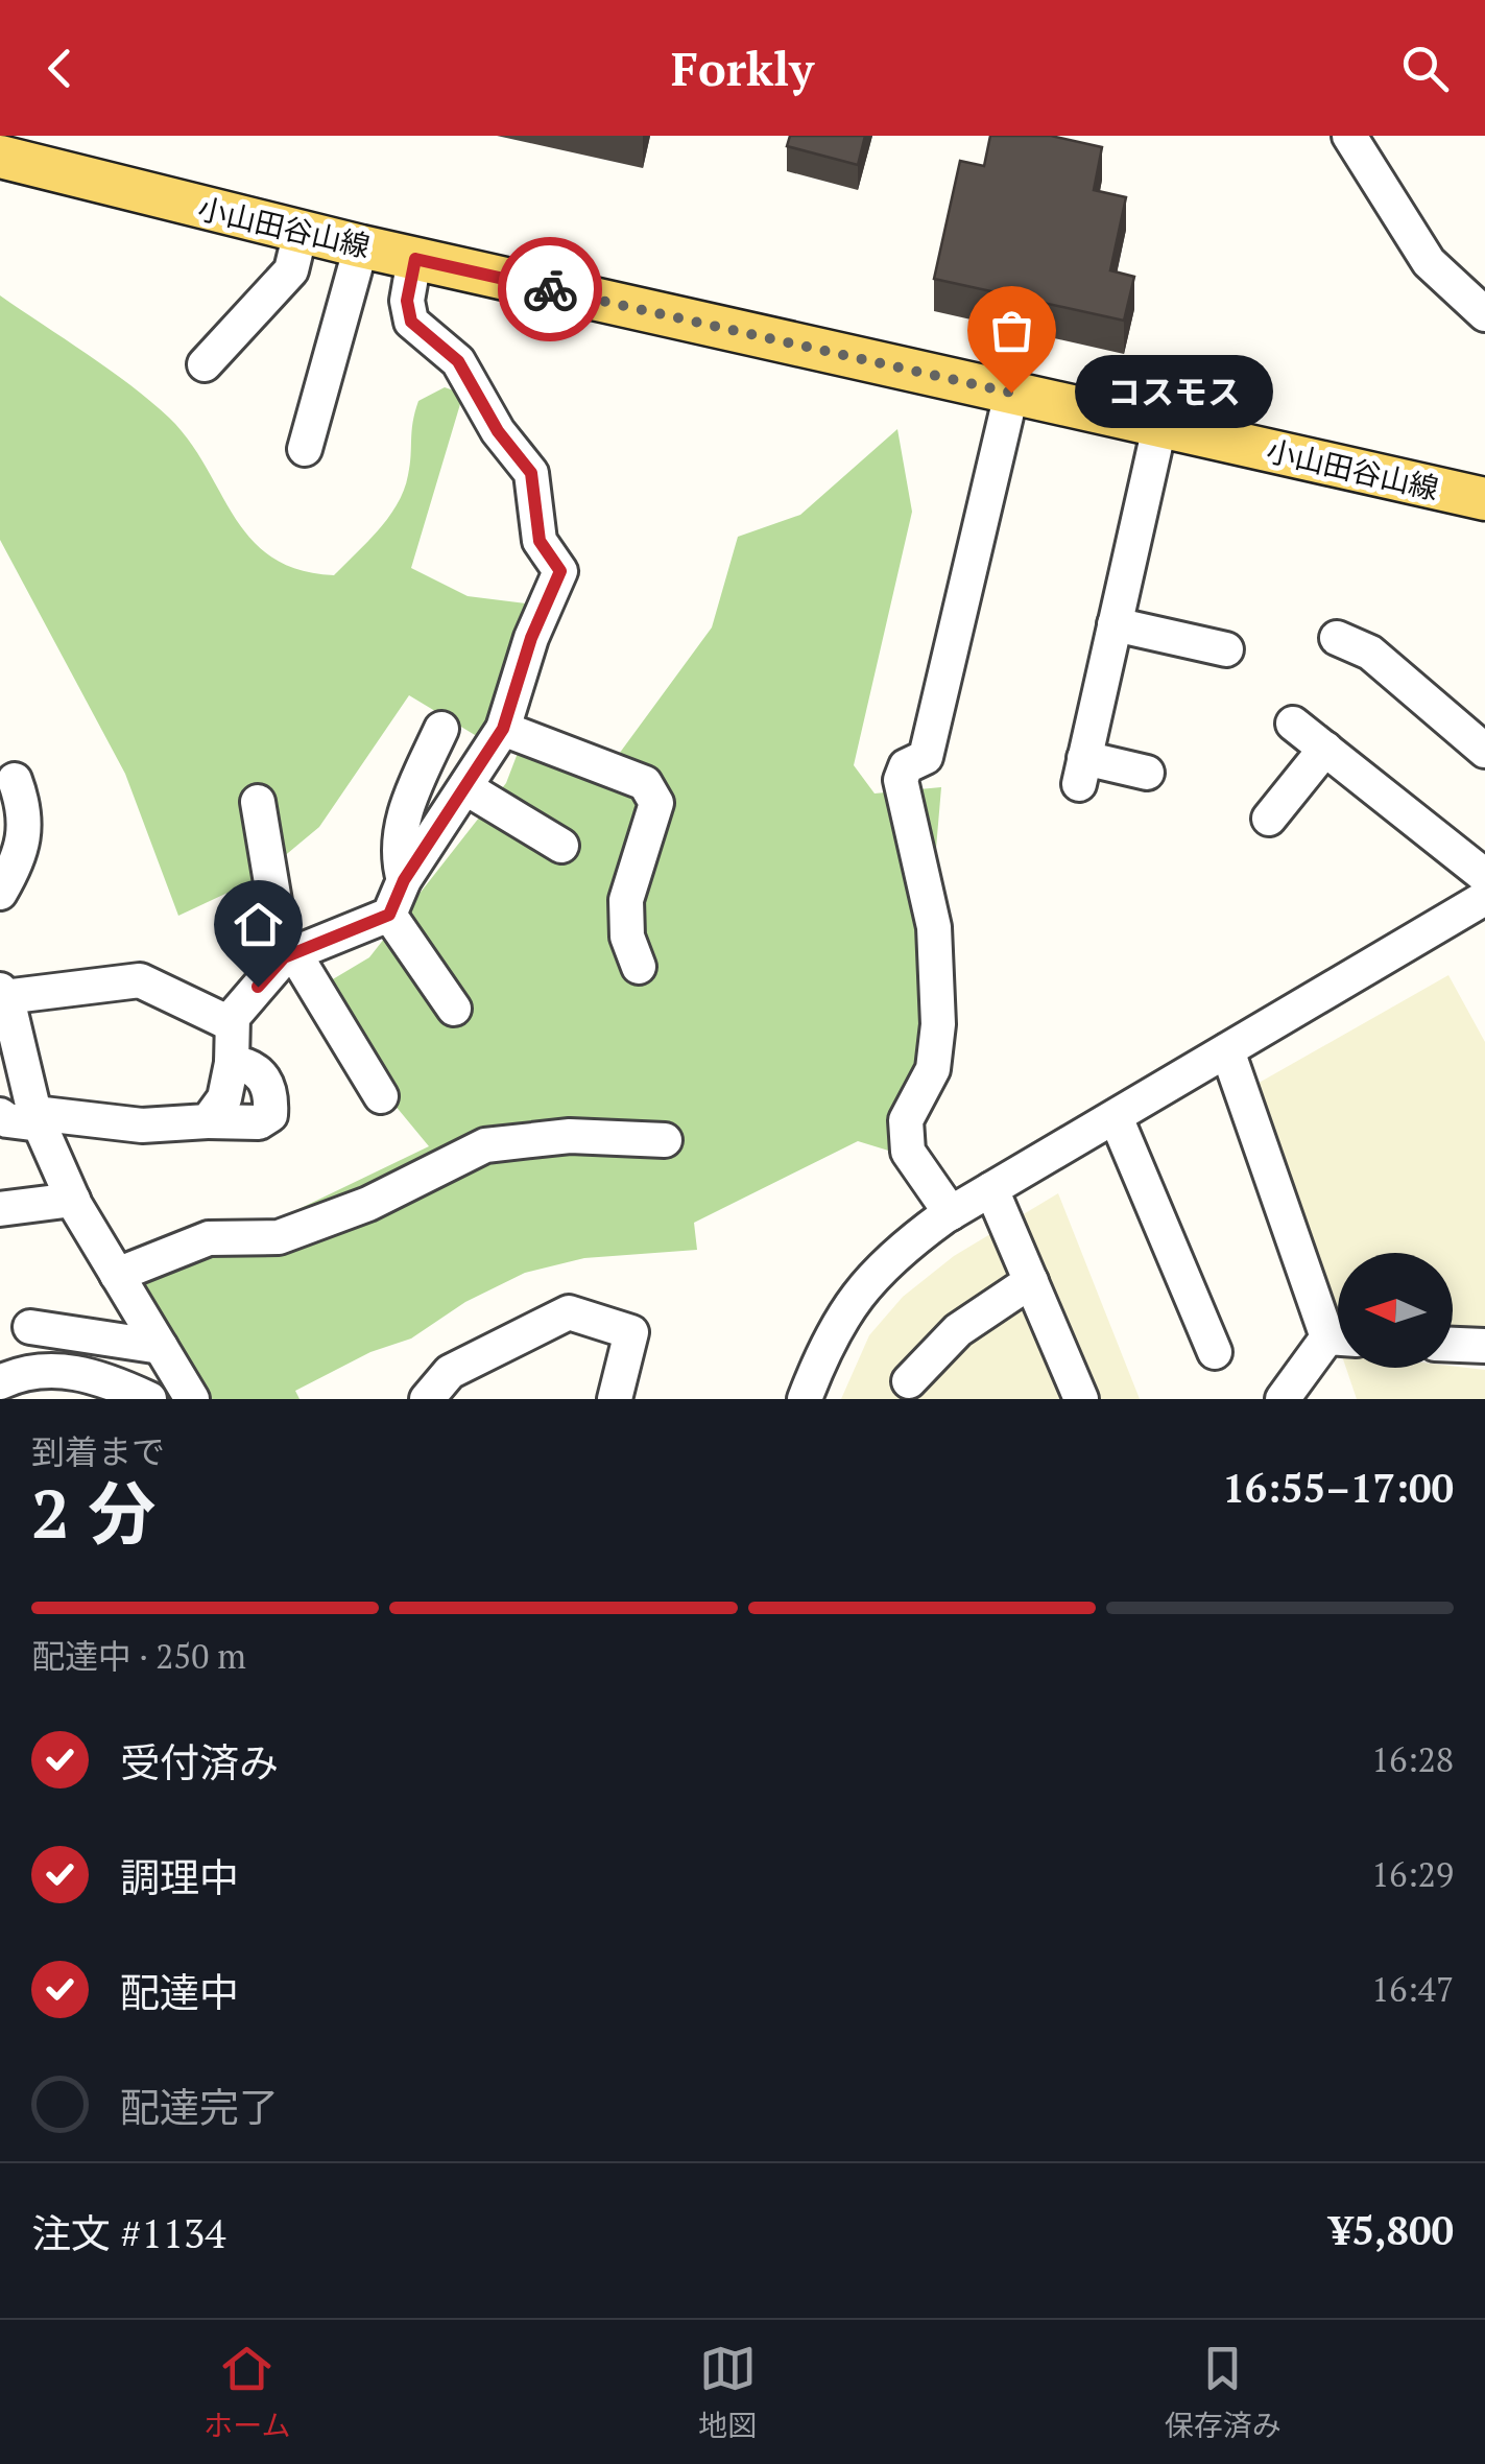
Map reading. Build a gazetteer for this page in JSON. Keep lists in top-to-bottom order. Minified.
{"streets":{"main road":["小山田谷山線"]},"places":["コスモス"],"north":"left","page":{"header":"Forkly","bubble":"コスモス","heading":["2 分","到着まで","16:55–17:00"],"panel":["注文 #1134","¥5,800"],"bar":"配達中 · 250 m","list":[["受付済み","16:28"],["調理中","16:29"],["配達中","16:47"],"配達完了"],"tabs":["ホーム","地図","保存済み"]}}
